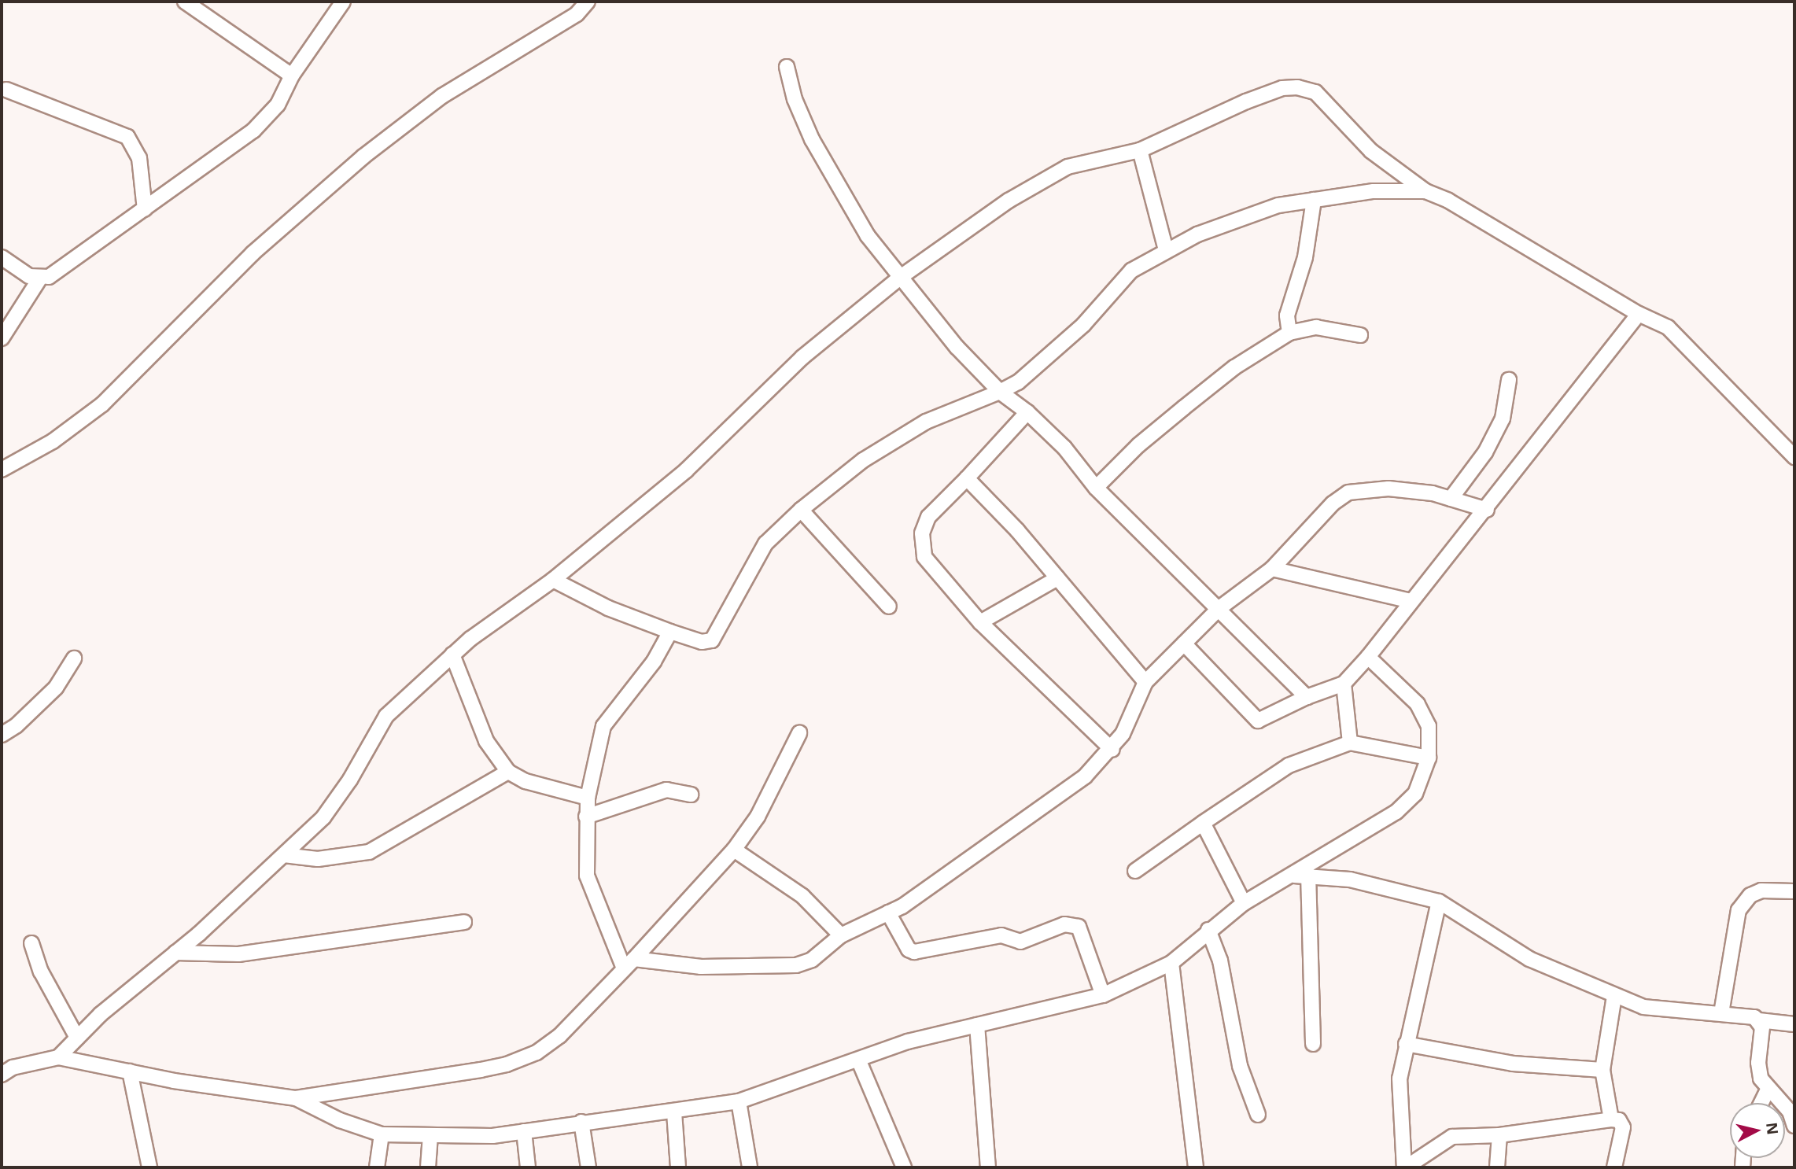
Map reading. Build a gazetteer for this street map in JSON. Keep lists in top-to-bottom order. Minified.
{"north":"right"}
